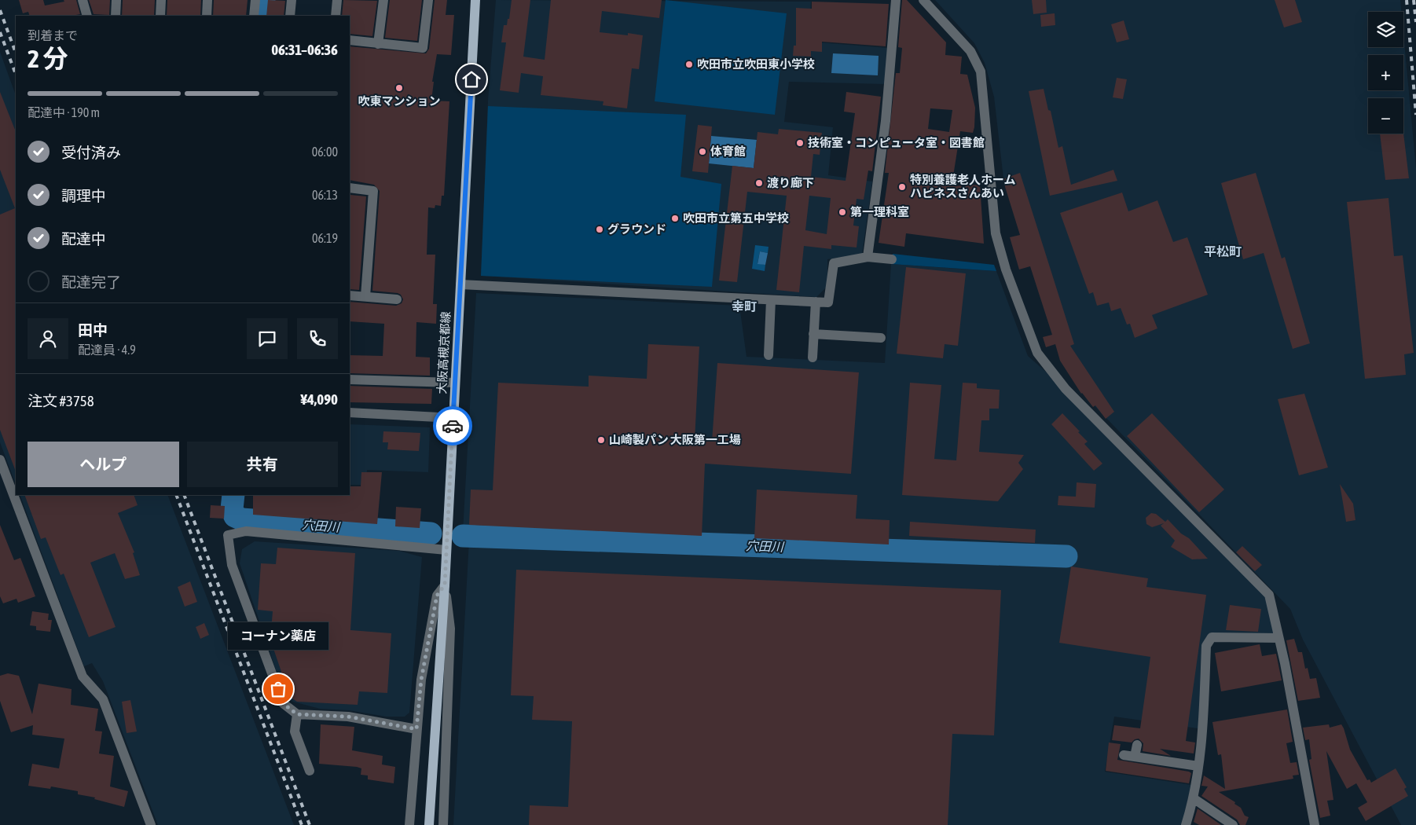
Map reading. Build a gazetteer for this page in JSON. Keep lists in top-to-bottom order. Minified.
{"streets":{"main road":["大阪高槻京都線"]},"districts":["平松町","幸町"],"water":["穴田川"],"places":["吹田市立吹田東小学校","吹東マンション","技術室・コンピュータ室・図書館","体育館","渡り廊下","特別養護老人ホーム ハピネスさんあい","第一理科室","吹田市立第五中学校","グラウンド","山崎製パン 大阪第一工場","コーナン薬店"],"page":{"map_buttons":["+","−"],"heading":["2 分","到着まで","06:31–06:36"],"panel":["田中","配達員 · 4.9","注文 #3758","¥4,090"],"bar":"配達中 · 190 m","list":[["受付済み","06:00"],["調理中","06:13"],["配達中","06:19"],"配達完了"],"buttons":["ヘルプ","共有"],"bubble":"コーナン薬店"}}
